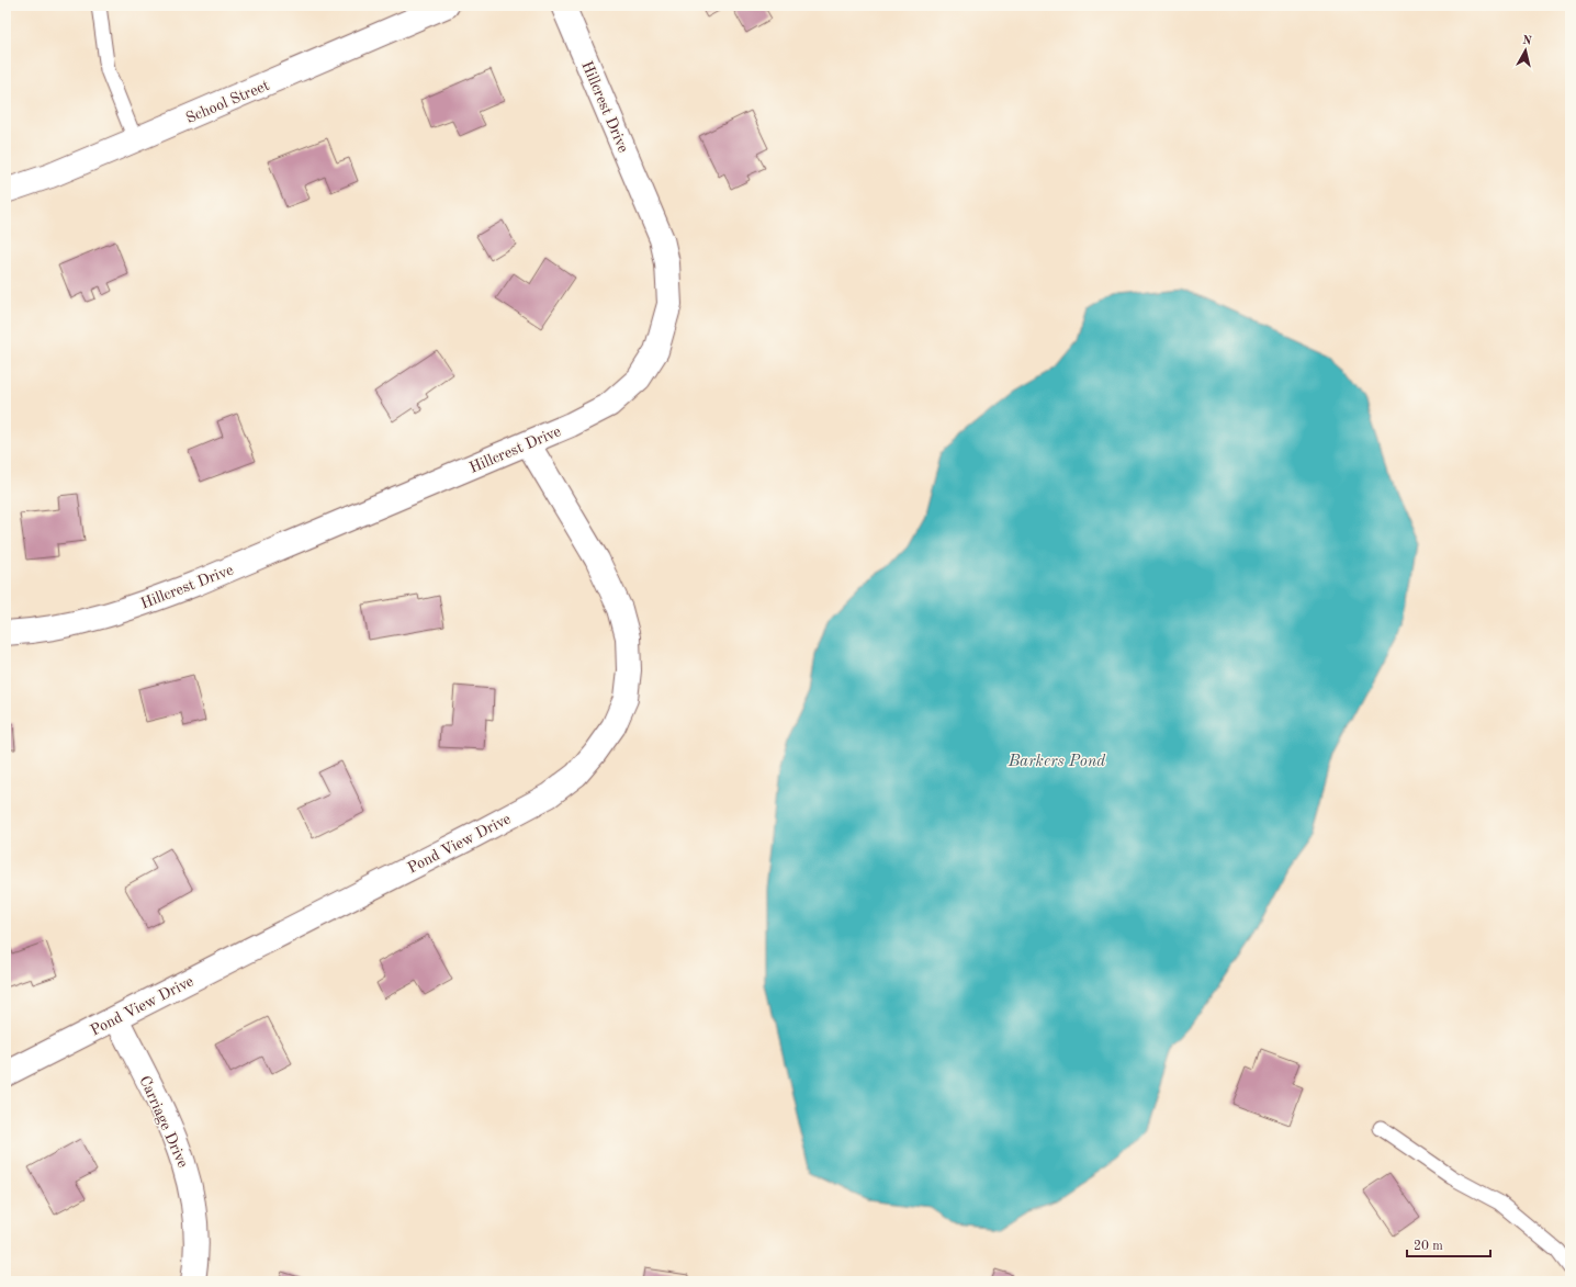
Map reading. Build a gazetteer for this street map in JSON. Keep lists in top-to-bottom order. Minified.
{"streets":{"street":["School Street","Hillcrest Drive","Pond View Drive","Carriage Drive"]},"crossings":[["Hillcrest Drive","Pond View Drive"],["Pond View Drive","Carriage Drive"]],"water":["Barkers Pond"],"scale_bar":"20 m","north":"top"}
